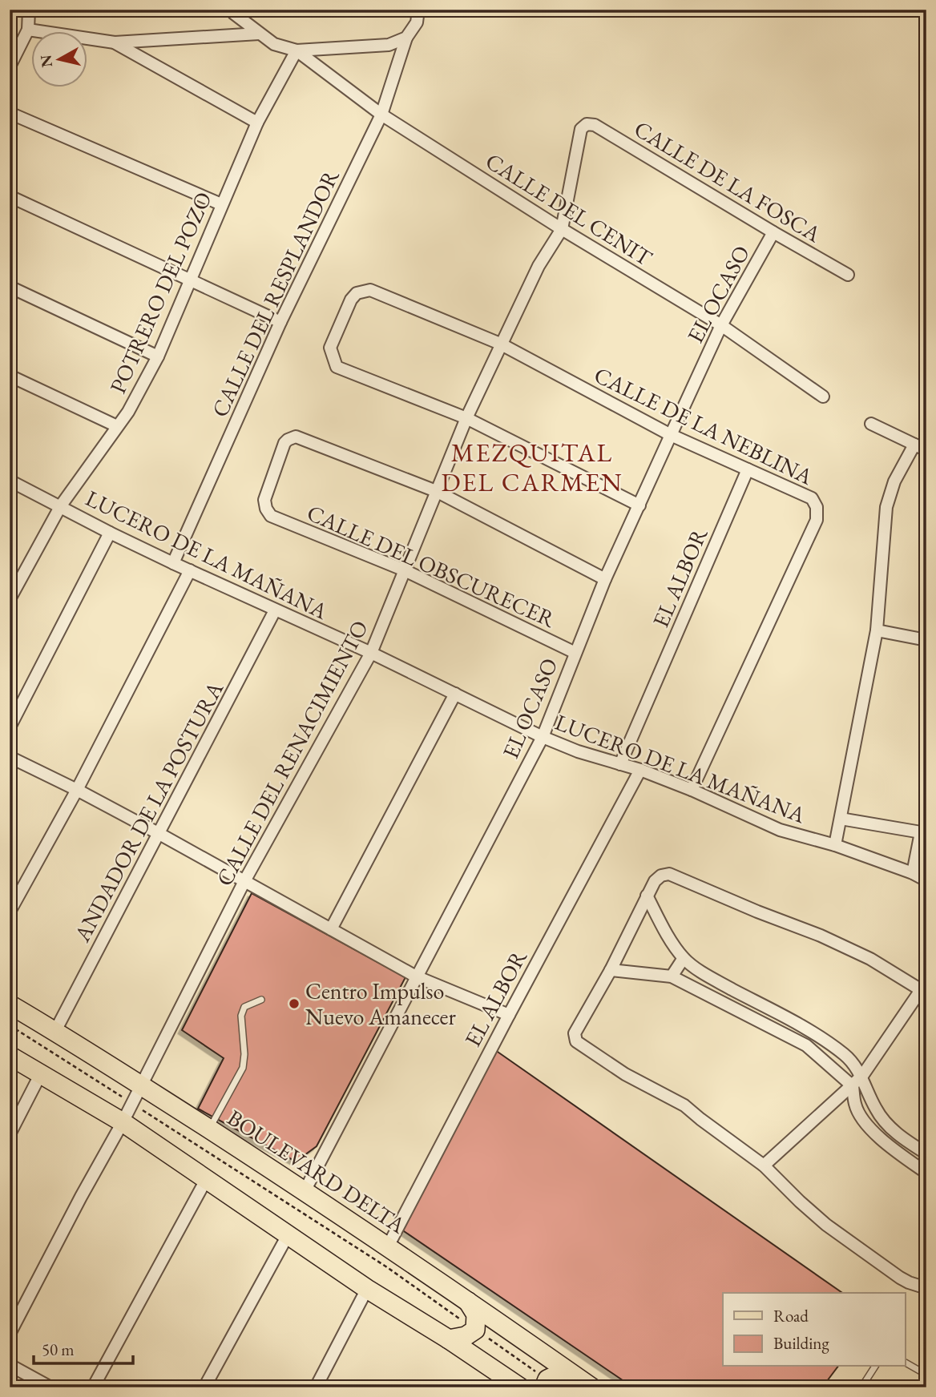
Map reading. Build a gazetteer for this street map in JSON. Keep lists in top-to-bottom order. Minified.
{"streets":{"main road":["BOULEVARD DELTA"],"street":["CALLE DE LA FOSCA","CALLE DEL CENIT","POTRERO DEL POZO","CALLE DEL RESPLANDOR","EL OCASO","CALLE DE LA NEBLINA","LUCERO DE LA MAÑANA","CALLE DEL OBSCURECER","EL ALBOR","CALLE DEL RENACIMIENTO","ANDADOR DE LA POSTURA"]},"crossings":[["CALLE DE LA FOSCA","EL OCASO"],["CALLE DE LA FOSCA","CALLE DEL RENACIMIENTO"],["CALLE DEL CENIT","POTRERO DEL POZO"],["CALLE DEL CENIT","CALLE DEL RESPLANDOR"],["CALLE DEL CENIT","EL OCASO"],["CALLE DEL CENIT","CALLE DEL RENACIMIENTO"],["POTRERO DEL POZO","LUCERO DE LA MAÑANA"],["CALLE DEL RESPLANDOR","LUCERO DE LA MAÑANA"],["EL OCASO","CALLE DE LA NEBLINA"],["EL OCASO","LUCERO DE LA MAÑANA"],["EL OCASO","CALLE DEL OBSCURECER"],["EL OCASO","BOULEVARD DELTA"],["CALLE DE LA NEBLINA","LUCERO DE LA MAÑANA"],["CALLE DE LA NEBLINA","EL ALBOR"],["CALLE DE LA NEBLINA","CALLE DEL RENACIMIENTO"],["LUCERO DE LA MAÑANA","EL ALBOR"],["LUCERO DE LA MAÑANA","CALLE DEL RENACIMIENTO"],["LUCERO DE LA MAÑANA","ANDADOR DE LA POSTURA"],["CALLE DEL OBSCURECER","CALLE DEL RENACIMIENTO"],["EL ALBOR","BOULEVARD DELTA"],["CALLE DEL RENACIMIENTO","BOULEVARD DELTA"],["ANDADOR DE LA POSTURA","BOULEVARD DELTA"]],"districts":["MEZQUITAL DEL CARMEN"],"places":["Centro Impulso Nuevo Amanecer"],"legend":["Road","Building"],"scale_bar":"50 m","north":"left"}
